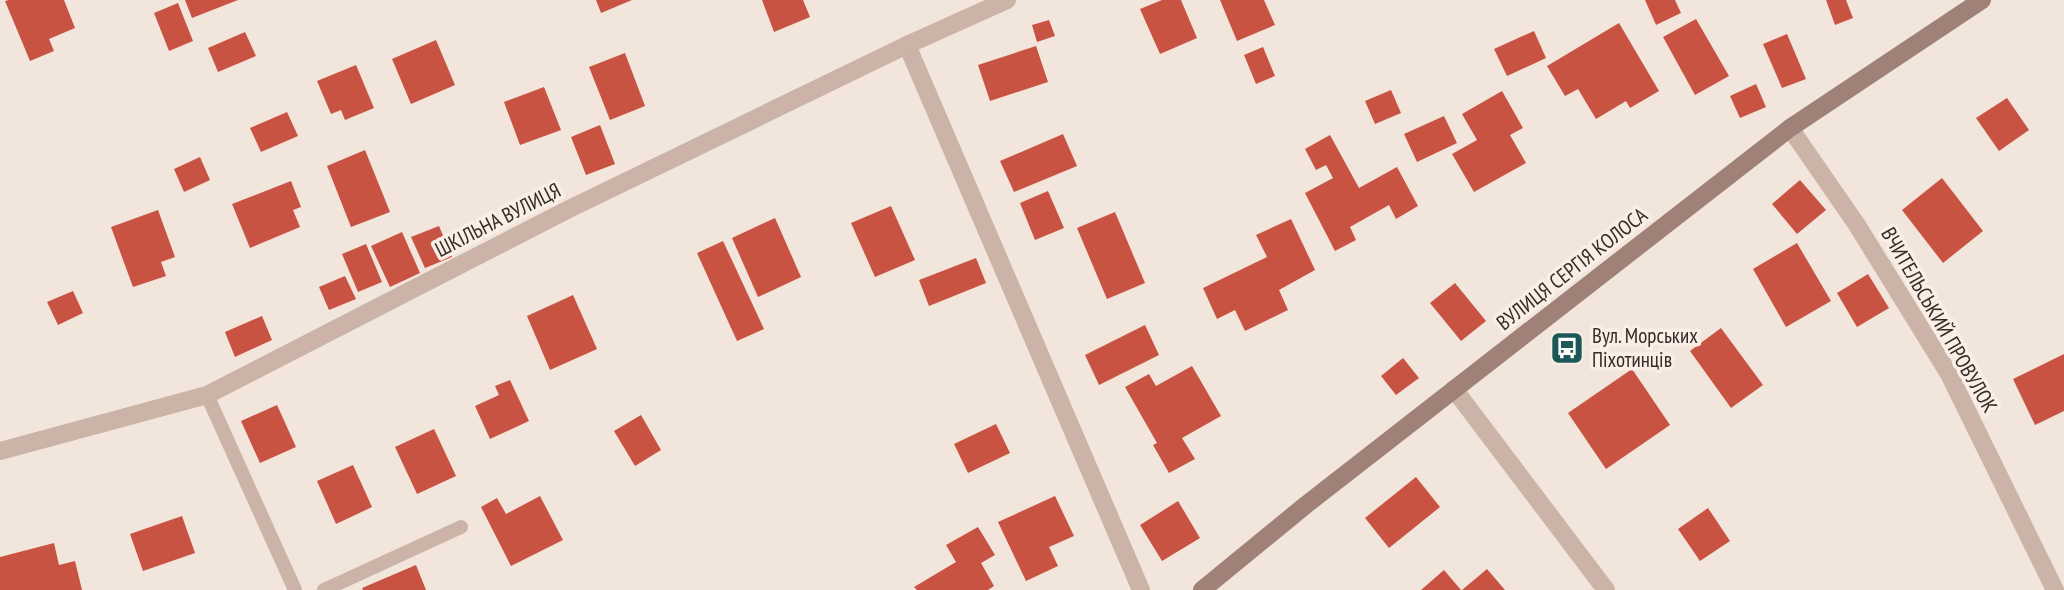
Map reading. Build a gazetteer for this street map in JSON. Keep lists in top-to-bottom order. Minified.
{"streets":{"street":["ШКІЛЬНА ВУЛИЦЯ","ВУЛИЦЯ СЕРГІЯ КОЛОСА","ВЧИТЕЛЬСЬКИЙ ПРОВУЛОК"]},"crossings":[["ВУЛИЦЯ СЕРГІЯ КОЛОСА","ВЧИТЕЛЬСЬКИЙ ПРОВУЛОК"]],"places":{"bus stop":["Вул. Морських Піхотинців"]}}
